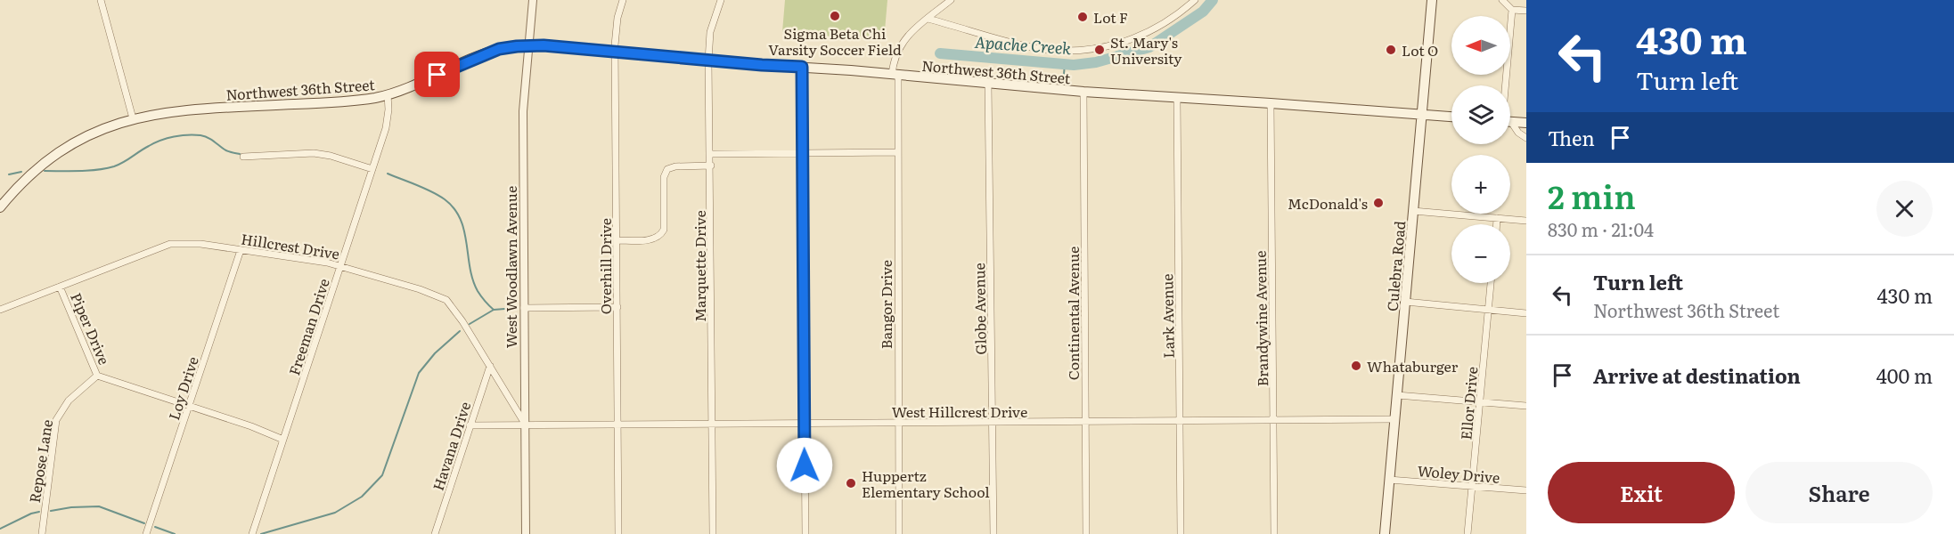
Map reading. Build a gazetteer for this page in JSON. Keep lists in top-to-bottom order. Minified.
{"streets":{"main road":["Northwest 36th Street","Culebra Road"],"street":["Hillcrest Drive","Overhill Drive","Marquette Drive","West Woodlawn Avenue","Bangor Drive","Globe Avenue","Continental Avenue","Lark Avenue","Brandywine Avenue","Freeman Drive","Piper Drive","Loy Drive","Ellor Drive","West Hillcrest Drive","Havana Drive","Repose Lane","Woley Drive"]},"crossings":[["Northwest 36th Street","Overhill Drive"],["Northwest 36th Street","Marquette Drive"],["Northwest 36th Street","Culebra Road"],["Northwest 36th Street","West Woodlawn Avenue"],["Northwest 36th Street","Bangor Drive"],["Northwest 36th Street","Globe Avenue"],["Northwest 36th Street","Continental Avenue"],["Northwest 36th Street","Lark Avenue"],["Northwest 36th Street","Brandywine Avenue"],["Northwest 36th Street","Freeman Drive"],["Hillcrest Drive","West Woodlawn Avenue"],["Hillcrest Drive","Freeman Drive"],["Hillcrest Drive","Piper Drive"],["Hillcrest Drive","Loy Drive"],["Hillcrest Drive","West Hillcrest Drive"],["Hillcrest Drive","Havana Drive"],["Overhill Drive","West Hillcrest Drive"],["Marquette Drive","West Hillcrest Drive"],["Culebra Road","West Hillcrest Drive"],["Culebra Road","Woley Drive"],["West Woodlawn Avenue","West Hillcrest Drive"],["Bangor Drive","West Hillcrest Drive"],["Globe Avenue","West Hillcrest Drive"],["Continental Avenue","West Hillcrest Drive"],["Lark Avenue","West Hillcrest Drive"],["Brandywine Avenue","West Hillcrest Drive"],["Freeman Drive","Piper Drive"],["Piper Drive","Loy Drive"],["Piper Drive","Repose Lane"],["Ellor Drive","Woley Drive"]],"water":["Apache Creek"],"places":["Sigma Beta Chi Varsity Soccer Field","Lot F","St. Mary's University","Lot O","McDonald's","Whataburger","Huppertz Elementary School"],"north":"left","page":{"turn":["430 m","Turn left"],"map_buttons":["+","−"],"then":"Then","heading":["2 min","830 m · 21:04"],"list":[{"name":"Turn left","note":"Northwest 36th Street","value":"430 m"},{"name":"Arrive at destination","value":"400 m"}],"buttons":["Exit","Share"]}}
